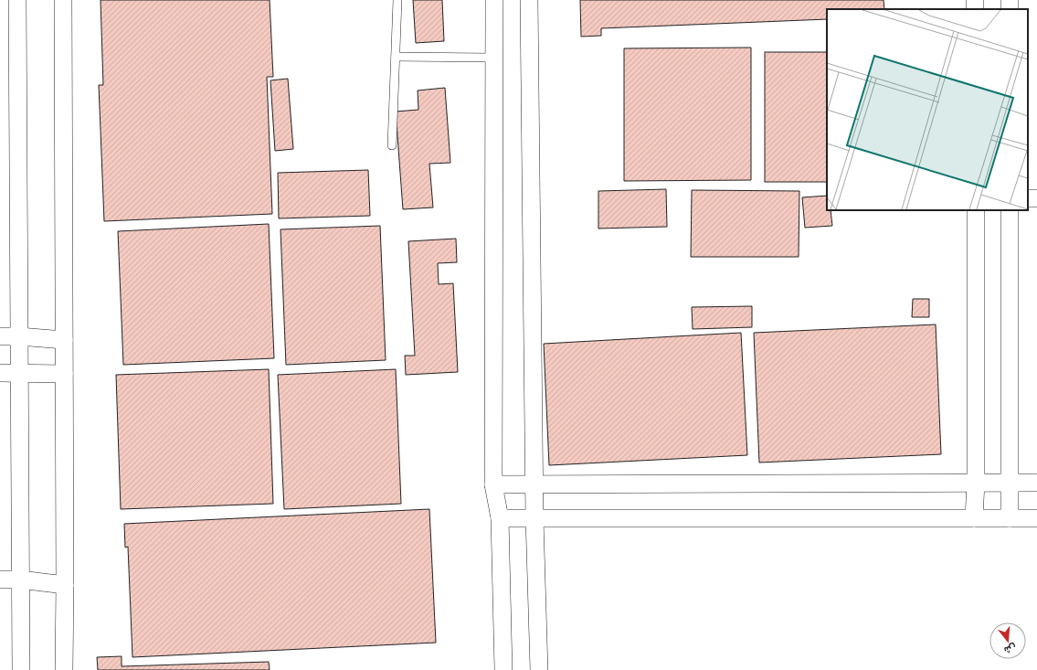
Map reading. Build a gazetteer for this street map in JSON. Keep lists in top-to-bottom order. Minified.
{"north":"bottom"}
